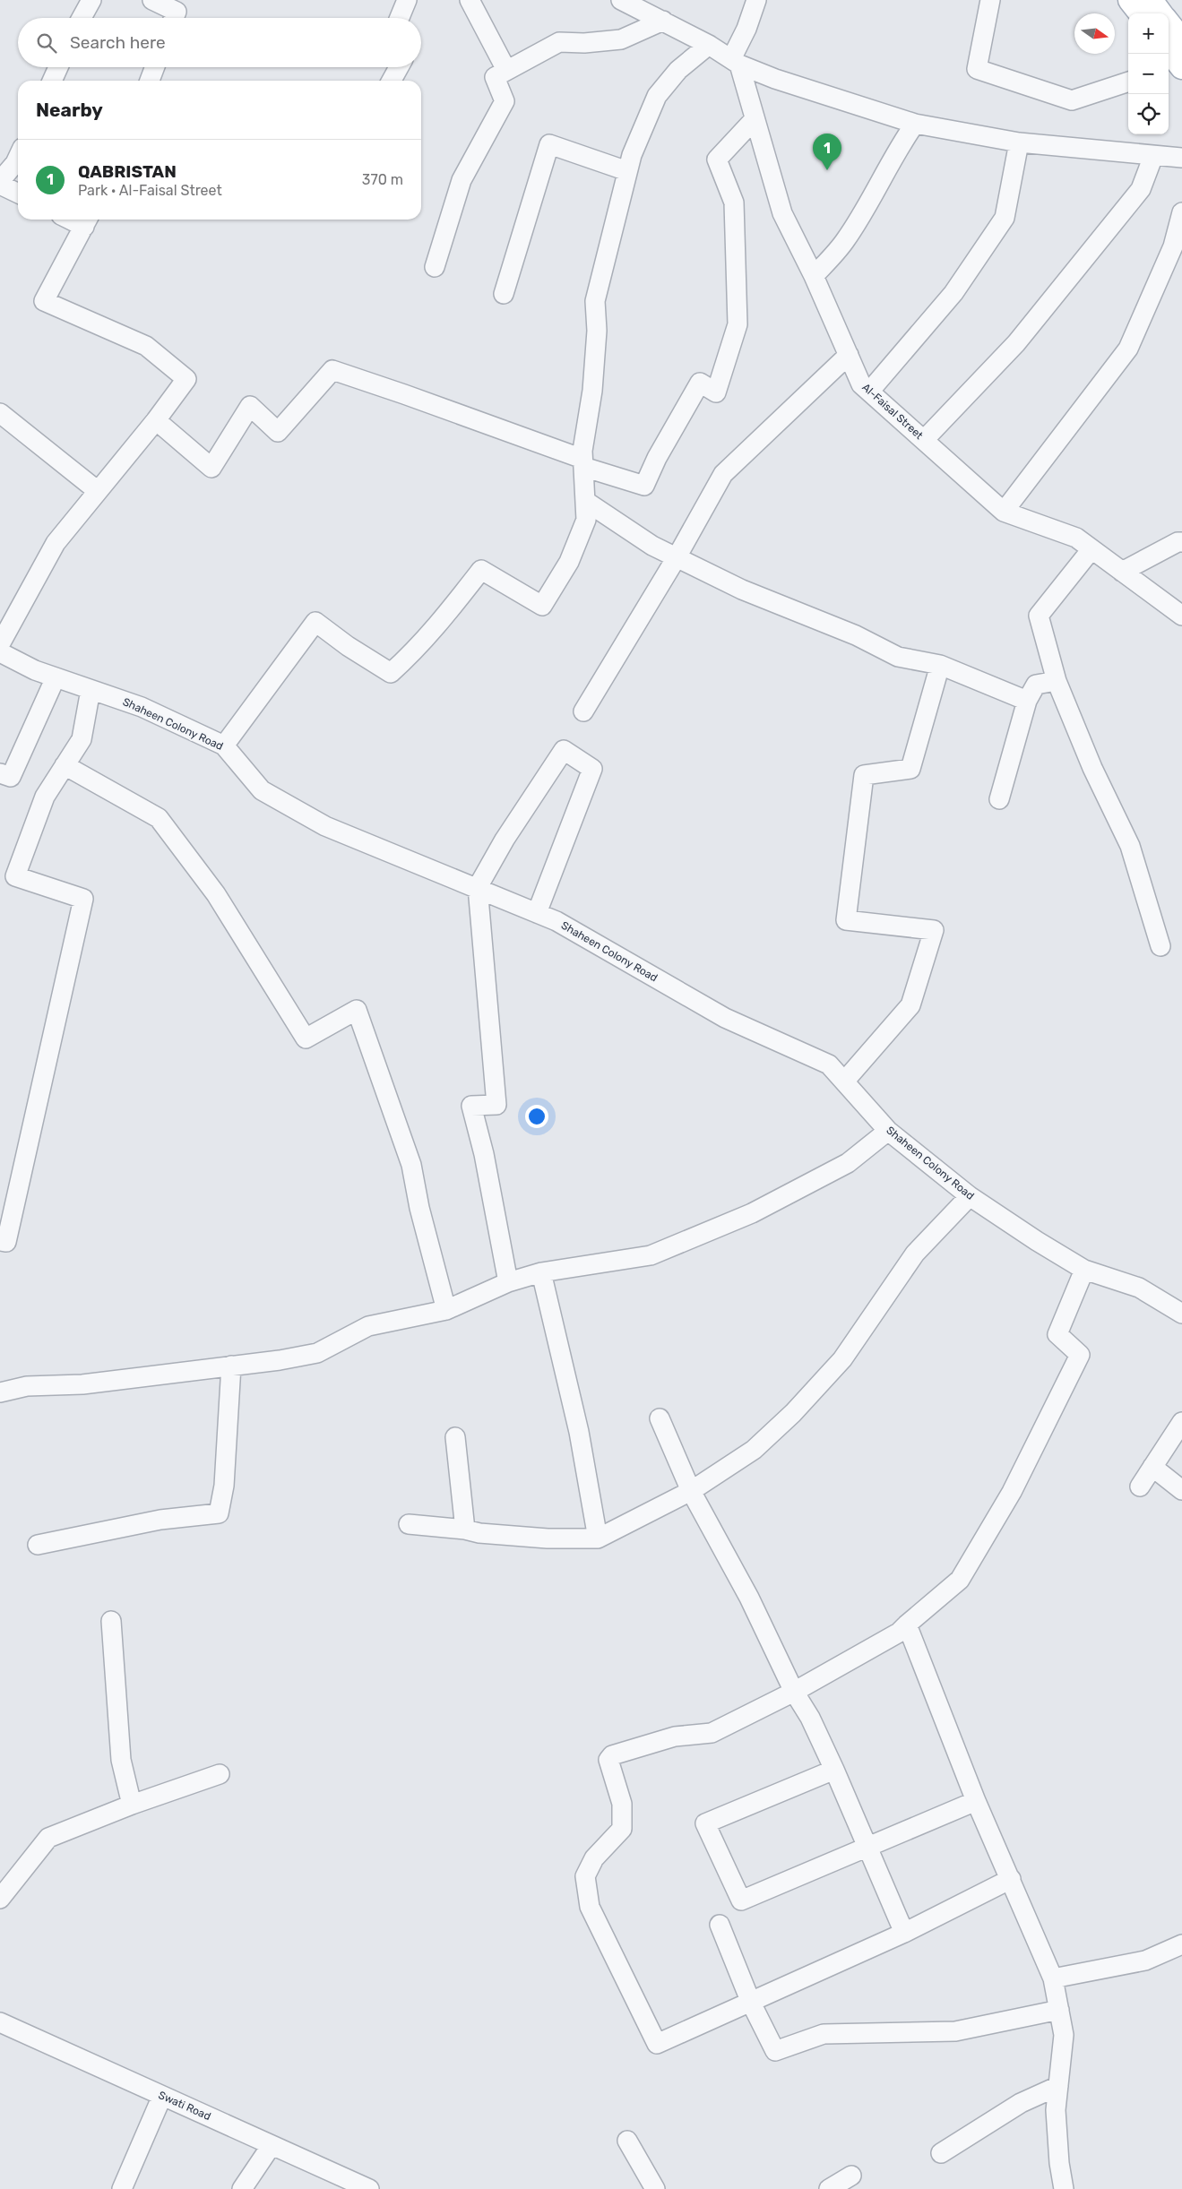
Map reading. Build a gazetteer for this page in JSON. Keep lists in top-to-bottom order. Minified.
{"streets":{"street":["Al-Faisal Street","Shaheen Colony Road","Swati Road"]},"north":"right","page":{"map_buttons":["+","−"],"search":"Search here","heading":"Nearby","pins":"1","list":[{"mark":"1","name":"QABRISTAN","note":"Park · Al-Faisal Street","value":"370 m"}]}}
